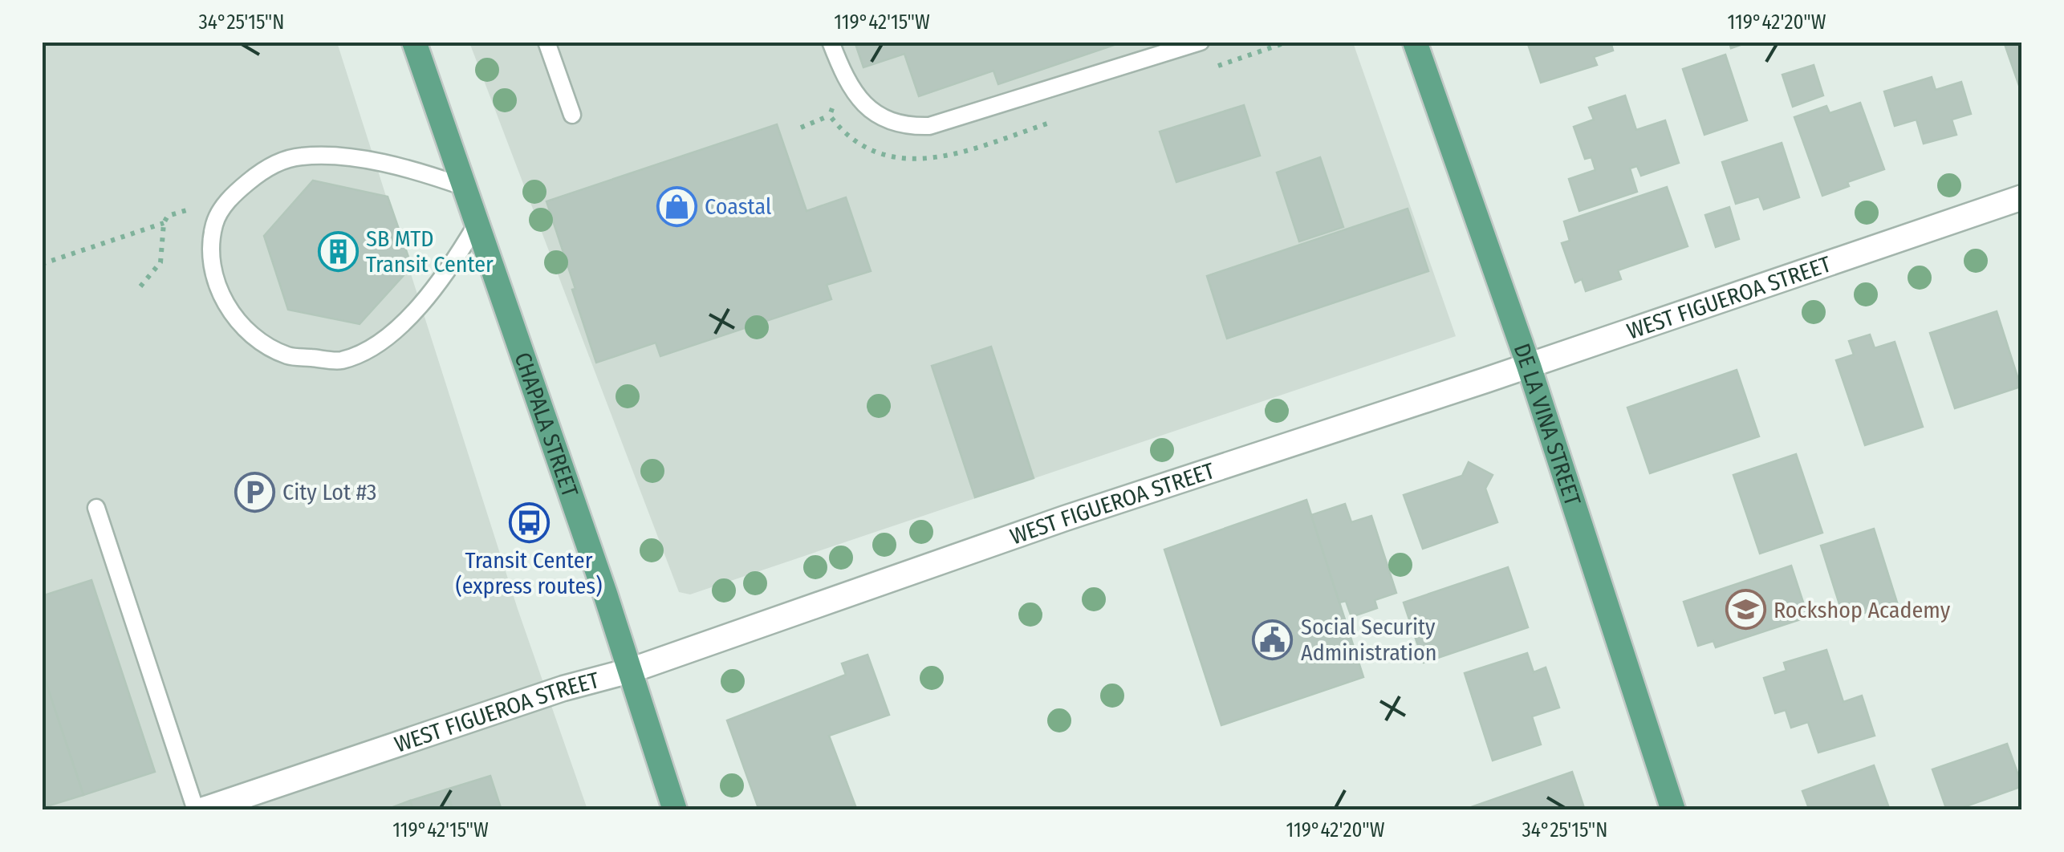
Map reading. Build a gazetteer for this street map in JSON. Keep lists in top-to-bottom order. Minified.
{"streets":{"main road":["DE LA VINA STREET","CHAPALA STREET"],"street":["WEST FIGUEROA STREET"]},"crossings":[["WEST FIGUEROA STREET","DE LA VINA STREET"],["WEST FIGUEROA STREET","CHAPALA STREET"]],"places":{"shop":["Coastal"],"building":["SB MTD Transit Center"],"parking":["City Lot #3"],"bus stop":["Transit Center (express routes)"],"school or university":["Rockshop Academy"],"public building":["Social Security Administration"]},"coordinates":["34°25'15\"N","119°42'15\"W","119°42'20\"W"]}
